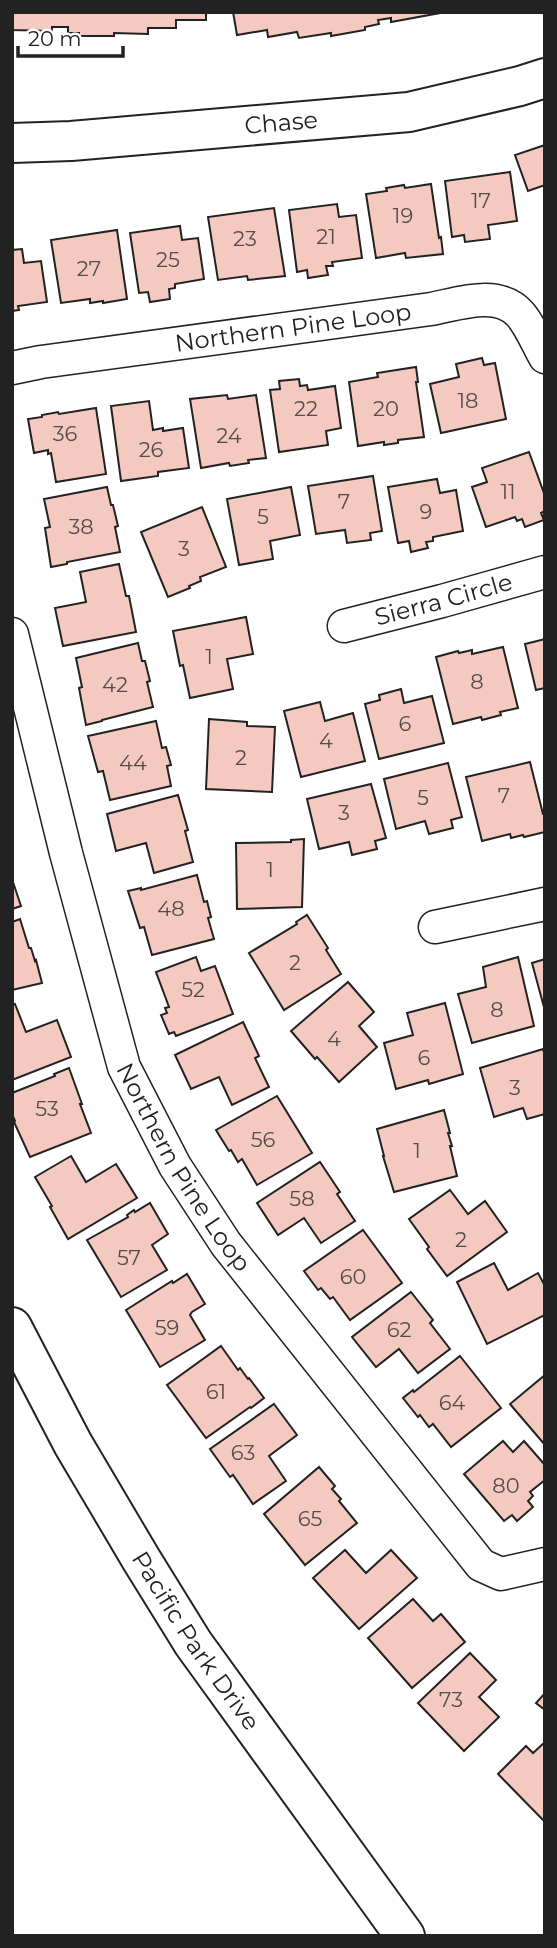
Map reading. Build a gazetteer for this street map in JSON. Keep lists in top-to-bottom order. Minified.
{"streets":{"main road":["Chase","Pacific Park Drive"],"street":["Northern Pine Loop","Sierra Circle"]},"house_numbers":["17","19","21","23","25","27","18","22","20","36","24","26","11","7","9","5","38","3","1","8","42","6","4","2","44","7","5","3","1","48","2","52","8","4","6","3","53","56","1","58","2","57","60","59","62","61","64","63","80","65","73"],"scale_bar":"20 m"}
